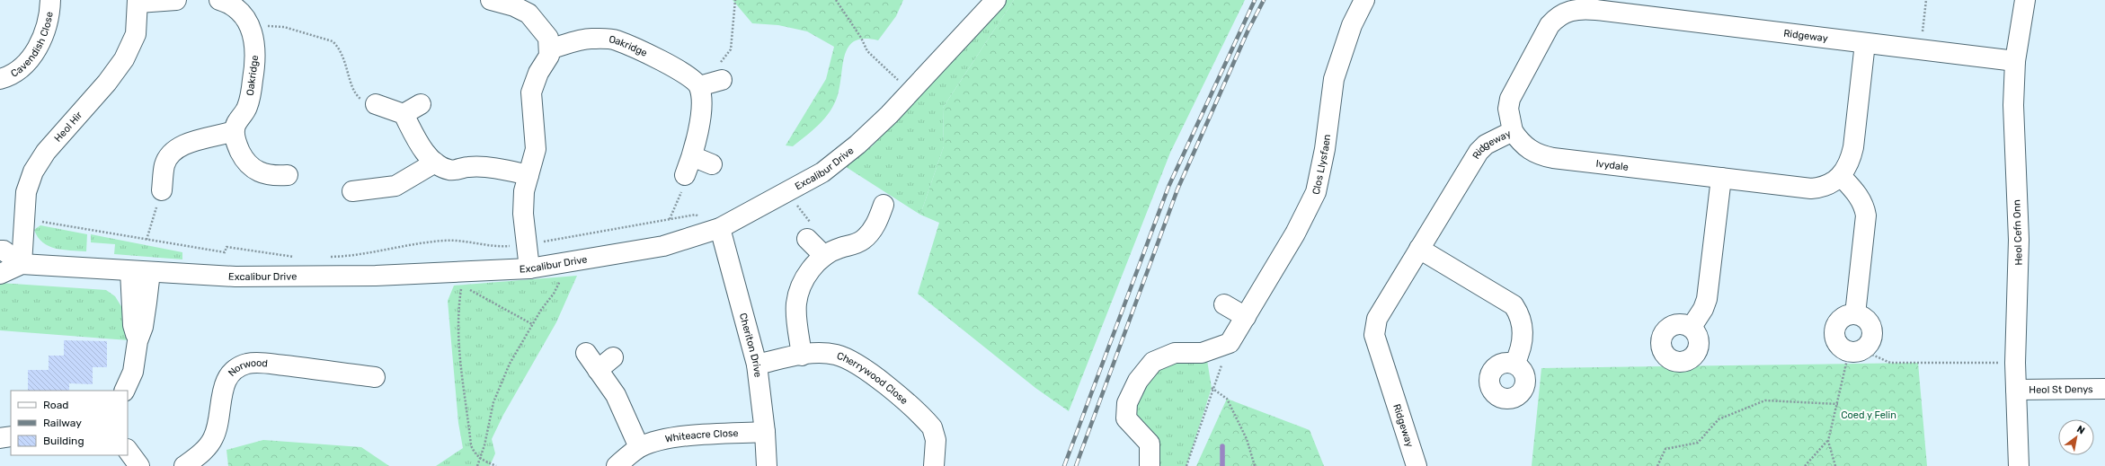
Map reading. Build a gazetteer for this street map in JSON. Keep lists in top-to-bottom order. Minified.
{"streets":{"street":["Ridgeway","Cavendish Close","Oakridge","Heol Hir","Clos Llysfaen","Ivydale","Excalibur Drive","Heol Cefn Onn","Cheriton Drive","Norwood","Cherrywood Close","Heol St Denys","Whiteacre Close"]},"crossings":[["Ridgeway","Ivydale"],["Ridgeway","Heol Cefn Onn"],["Heol Hir","Excalibur Drive"],["Excalibur Drive","Cheriton Drive"],["Heol Cefn Onn","Heol St Denys"],["Cheriton Drive","Cherrywood Close"],["Cheriton Drive","Whiteacre Close"]],"parks":["Coed y Felin"],"legend":["Road","Railway","Building"],"north":"top right"}
